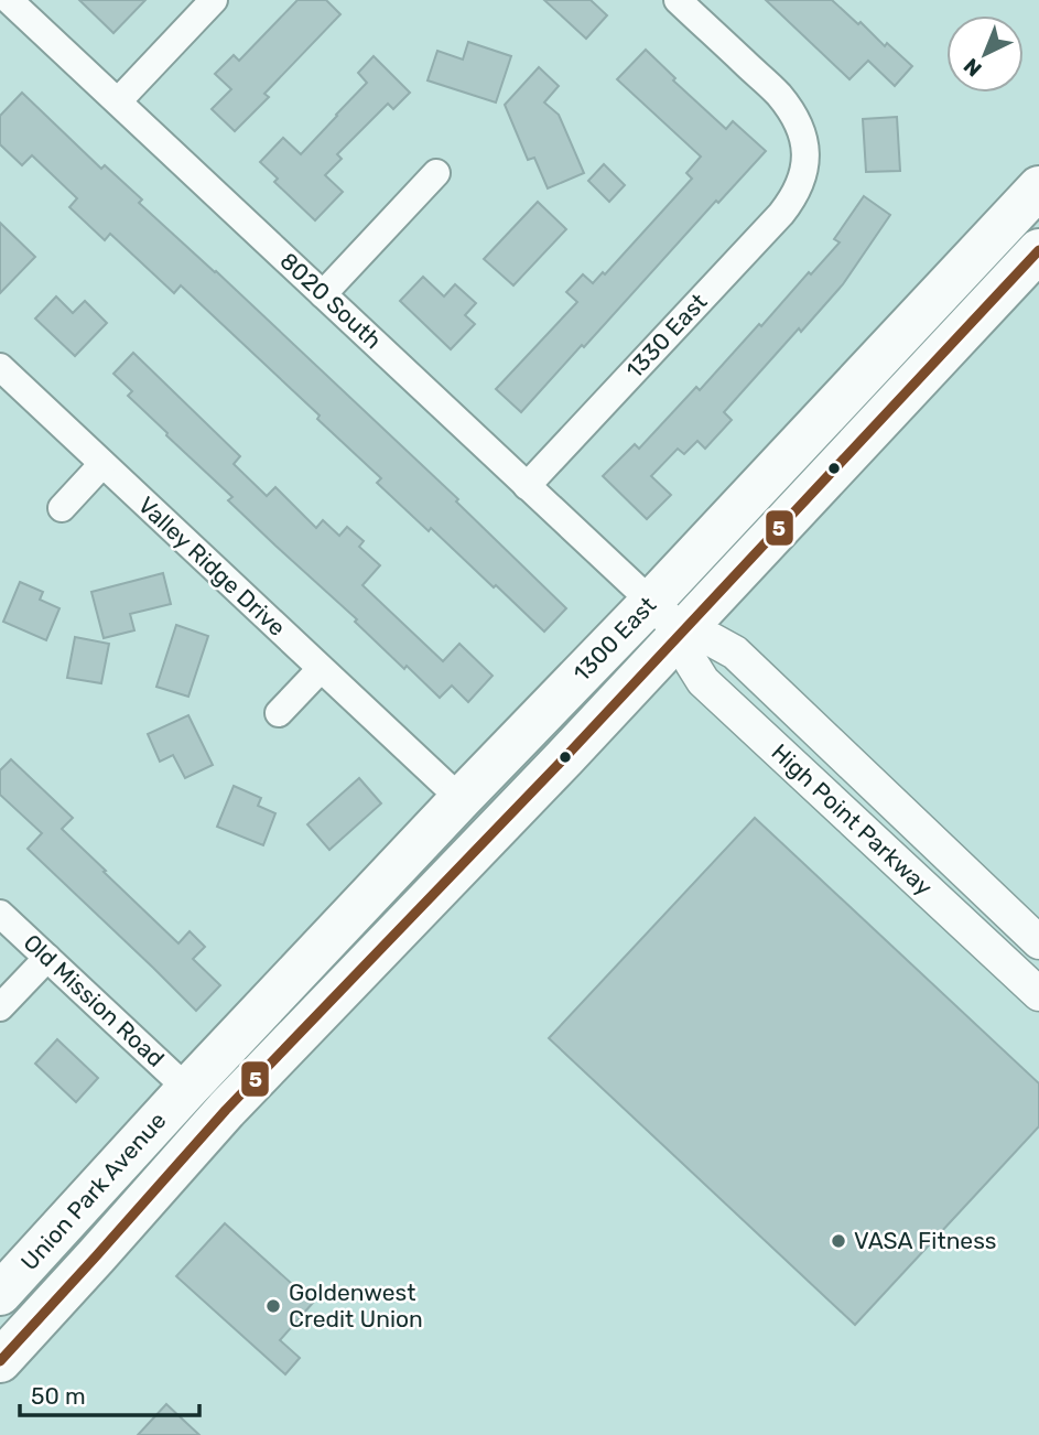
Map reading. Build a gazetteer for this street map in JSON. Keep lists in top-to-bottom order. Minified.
{"streets":{"main road":["1300 East","Union Park Avenue"],"street":["8020 South","1330 East","Valley Ridge Drive","High Point Parkway","Old Mission Road"]},"crossings":[["8020 South","1330 East"],["8020 South","1300 East"],["8020 South","High Point Parkway"],["Valley Ridge Drive","1300 East"],["1300 East","High Point Parkway"],["1300 East","Old Mission Road"],["1300 East","Union Park Avenue"],["Old Mission Road","Union Park Avenue"]],"places":["VASA Fitness","Goldenwest Credit Union"],"lines":["transit line 5"],"scale_bar":"50 m","north":"bottom left"}
